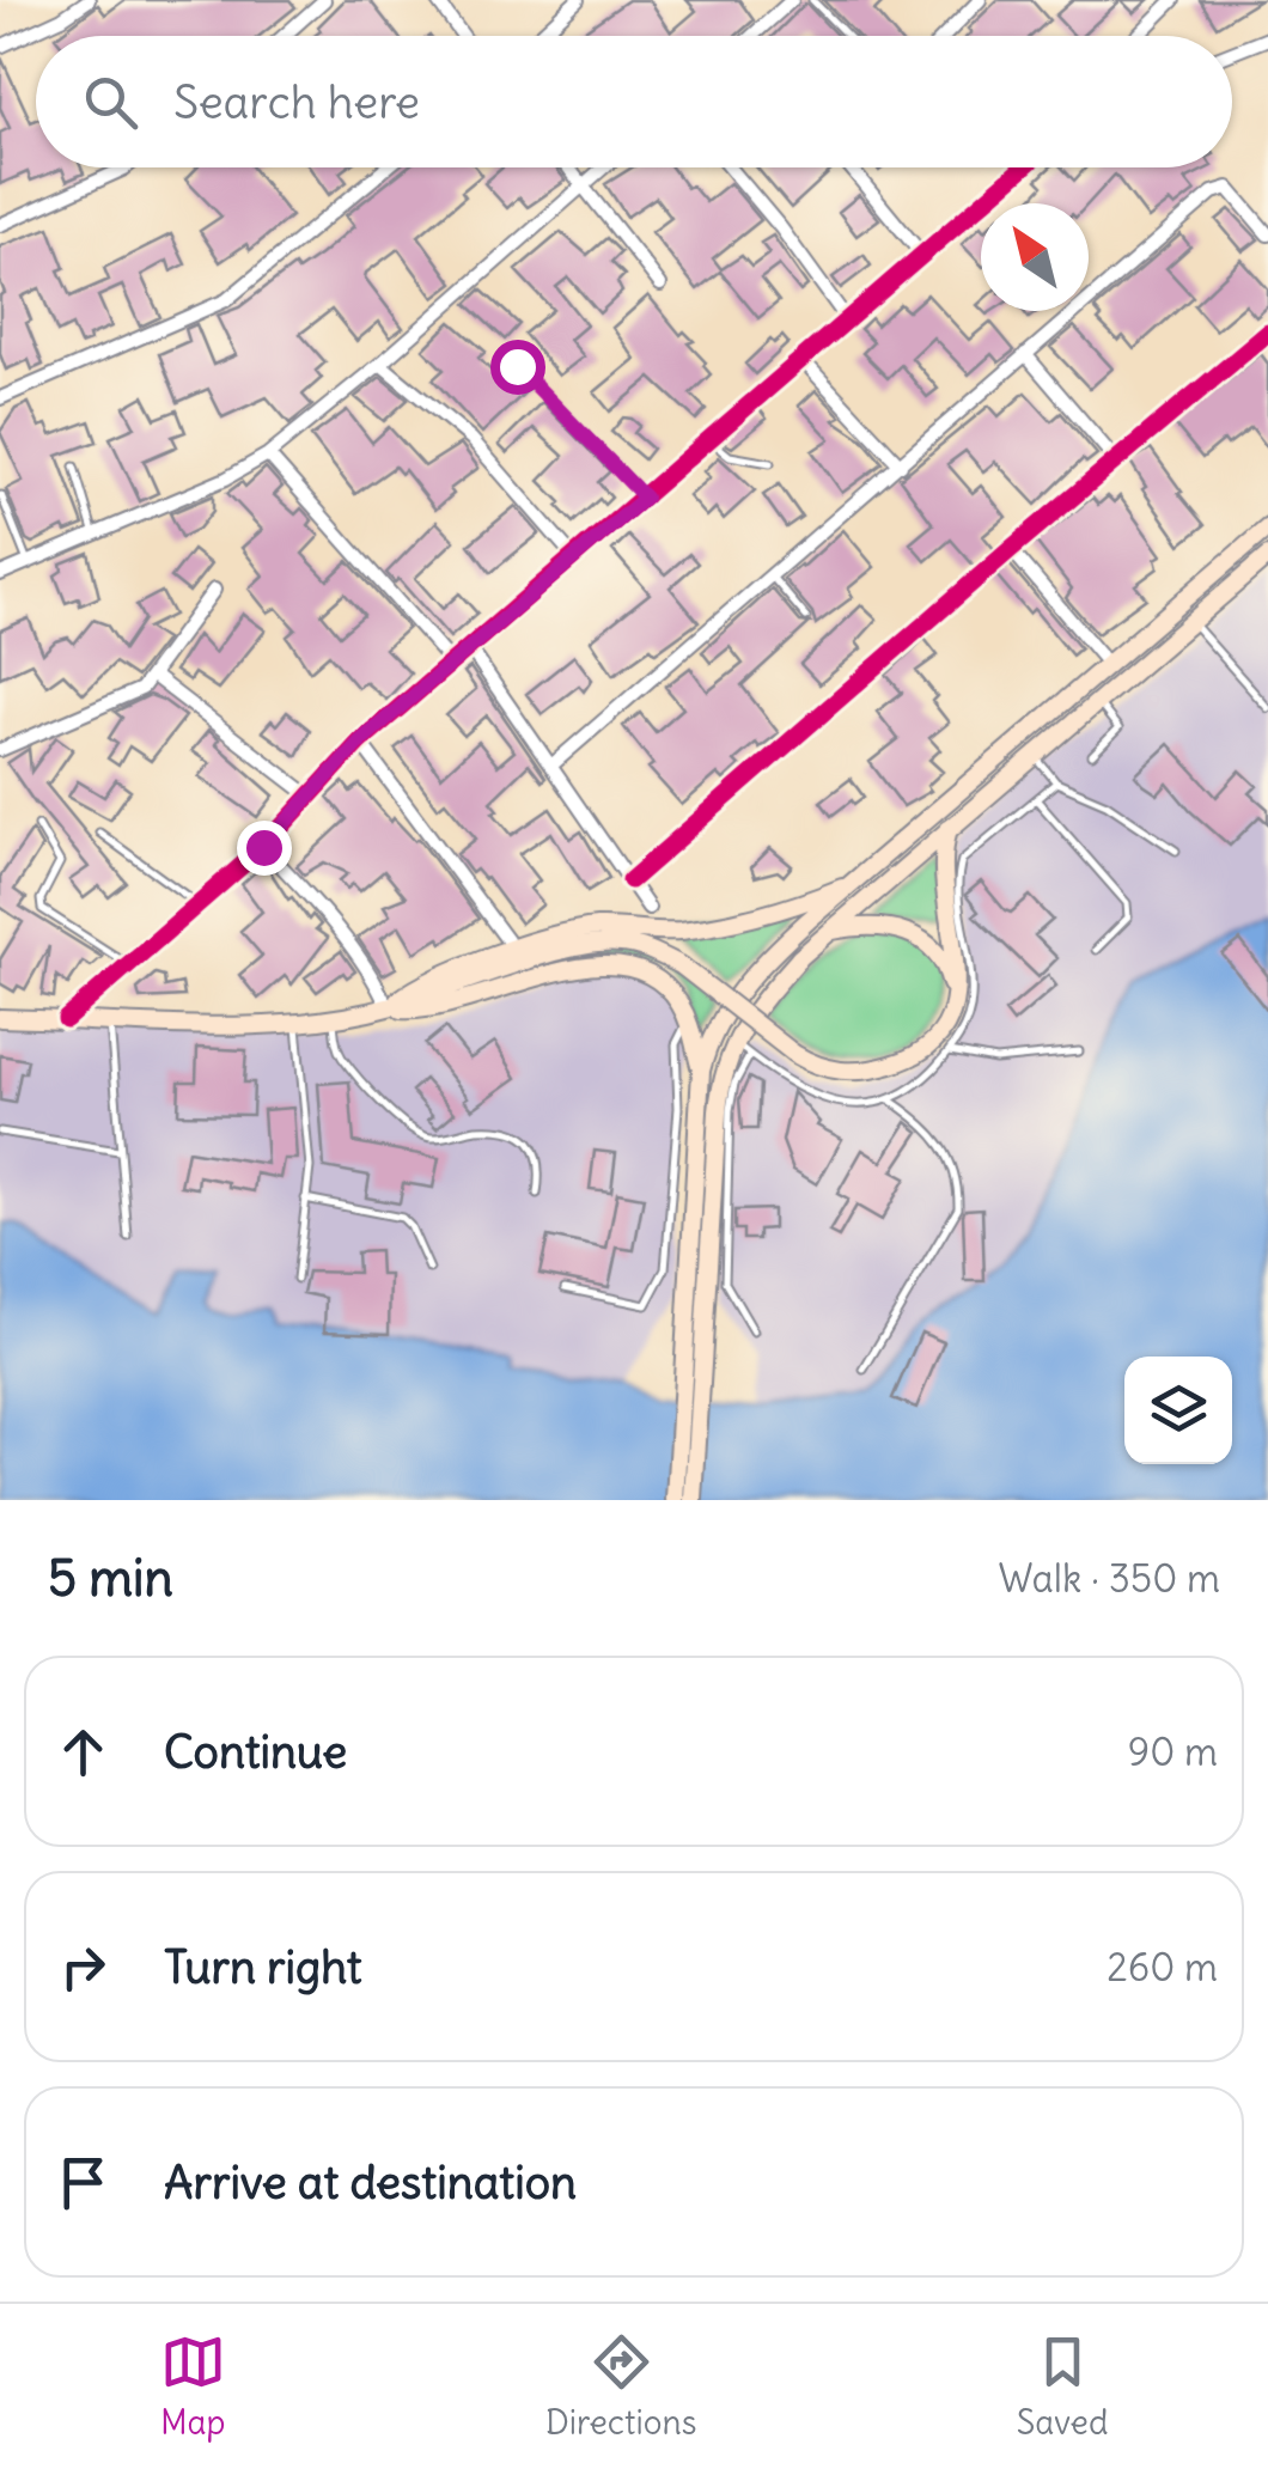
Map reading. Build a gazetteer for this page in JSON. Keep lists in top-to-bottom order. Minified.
{"north":"top left","page":{"search":"Search here","heading":["5 min","Walk · 350 m"],"list":[["Continue","90 m"],["Turn right","260 m"],"Arrive at destination"],"nav":["Map","Directions","Saved"]}}
